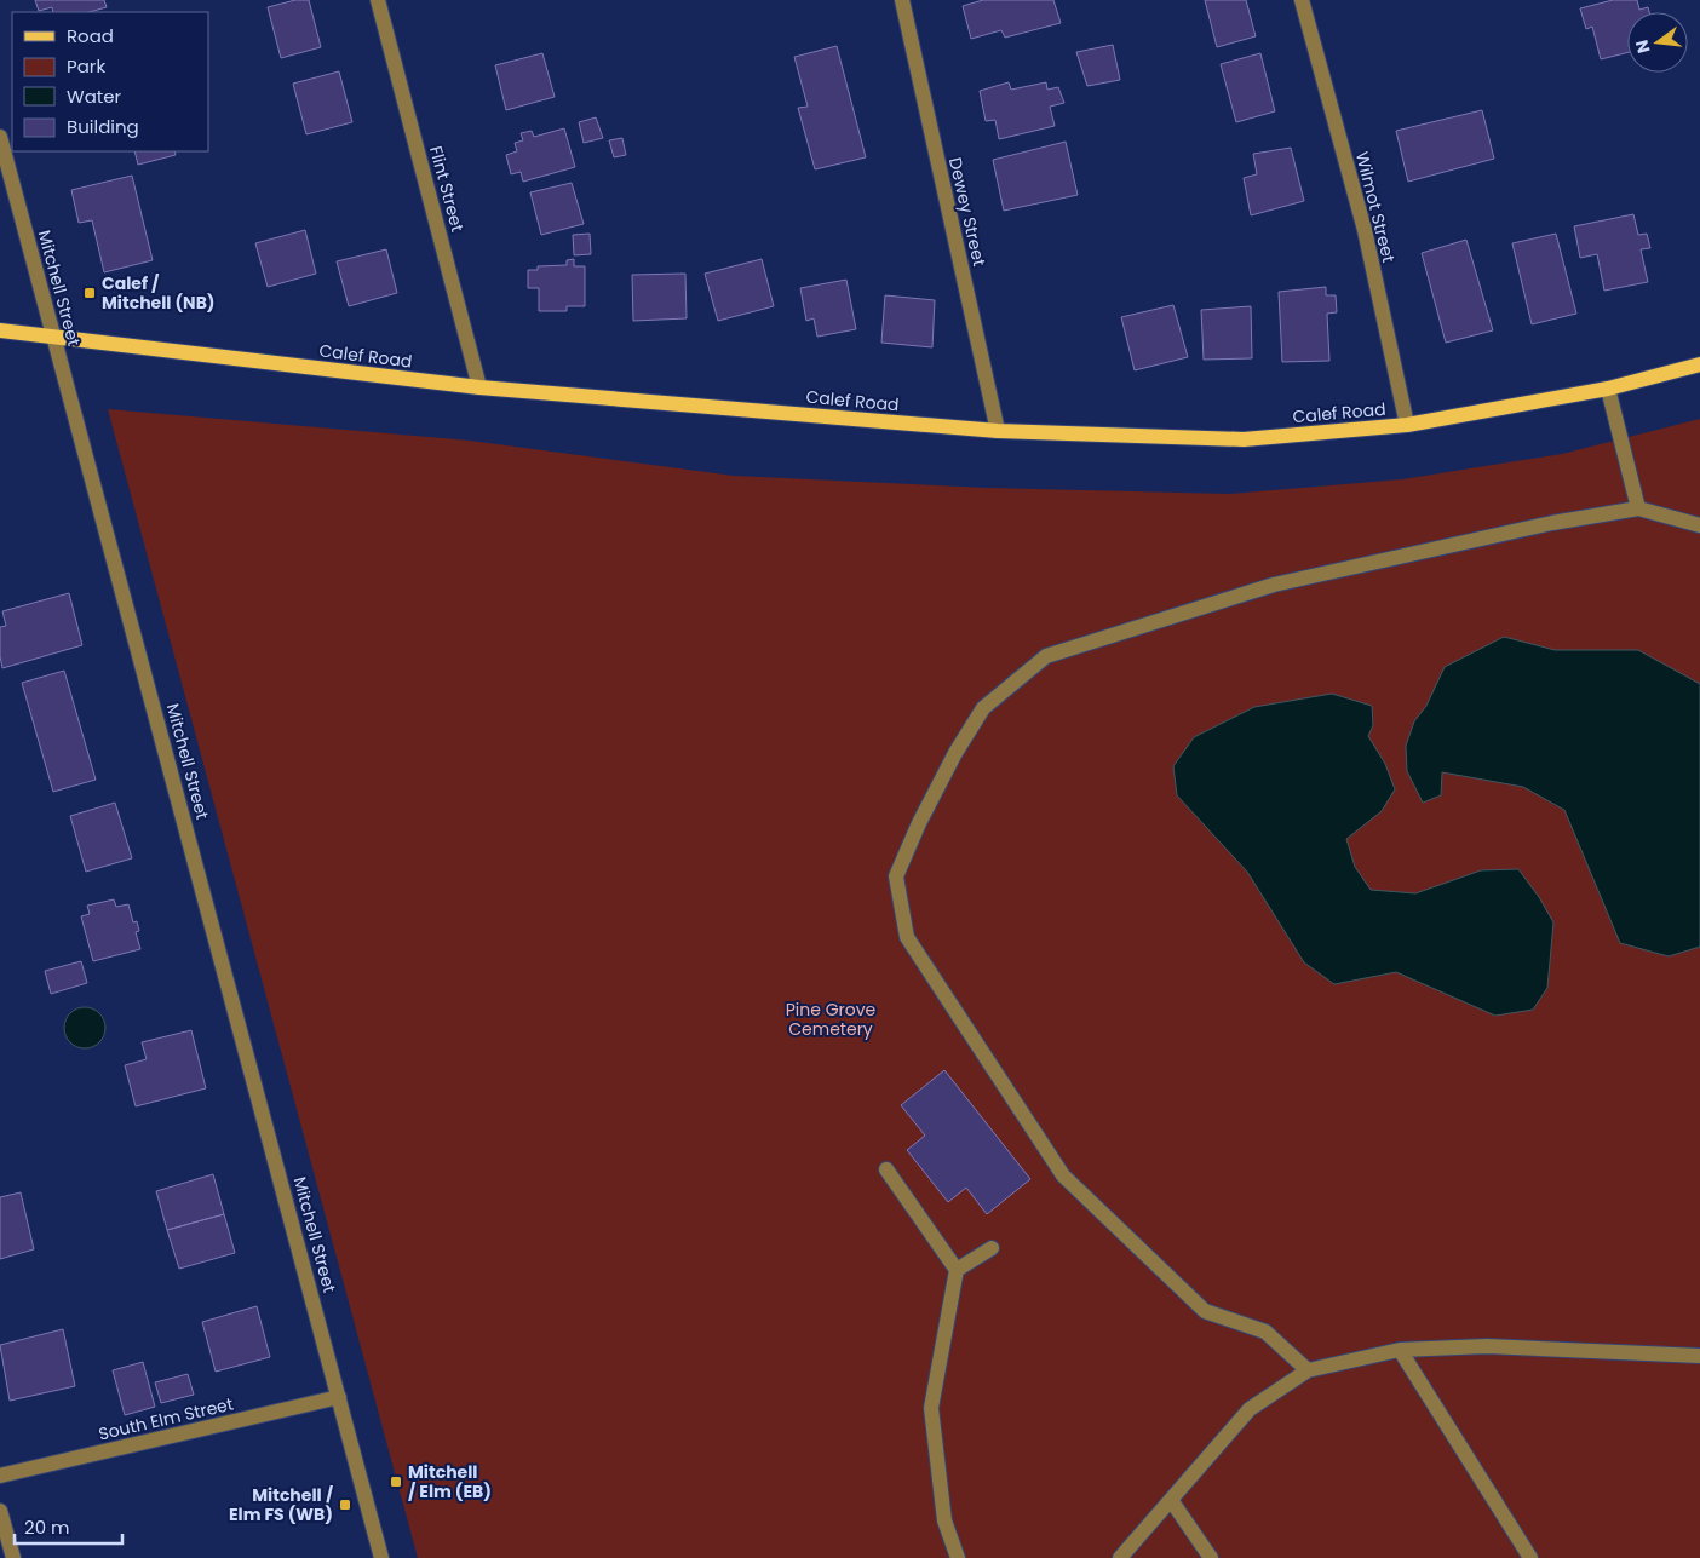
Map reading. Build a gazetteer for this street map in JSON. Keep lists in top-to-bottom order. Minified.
{"streets":{"main road":["Calef Road"],"street":["Flint Street","Wilmot Street","Dewey Street","Mitchell Street","South Elm Street"]},"crossings":[["Flint Street","Calef Road"],["Wilmot Street","Calef Road"],["Dewey Street","Calef Road"],["Mitchell Street","Calef Road"],["Mitchell Street","South Elm Street"]],"parks":["Pine Grove Cemetery"],"places":{"transit":["Calef / Mitchell (NB)","Mitchell / Elm (EB)","Mitchell / Elm FS (WB)"]},"legend":["Road","Park","Water","Building"],"scale_bar":"20 m","north":"left"}
